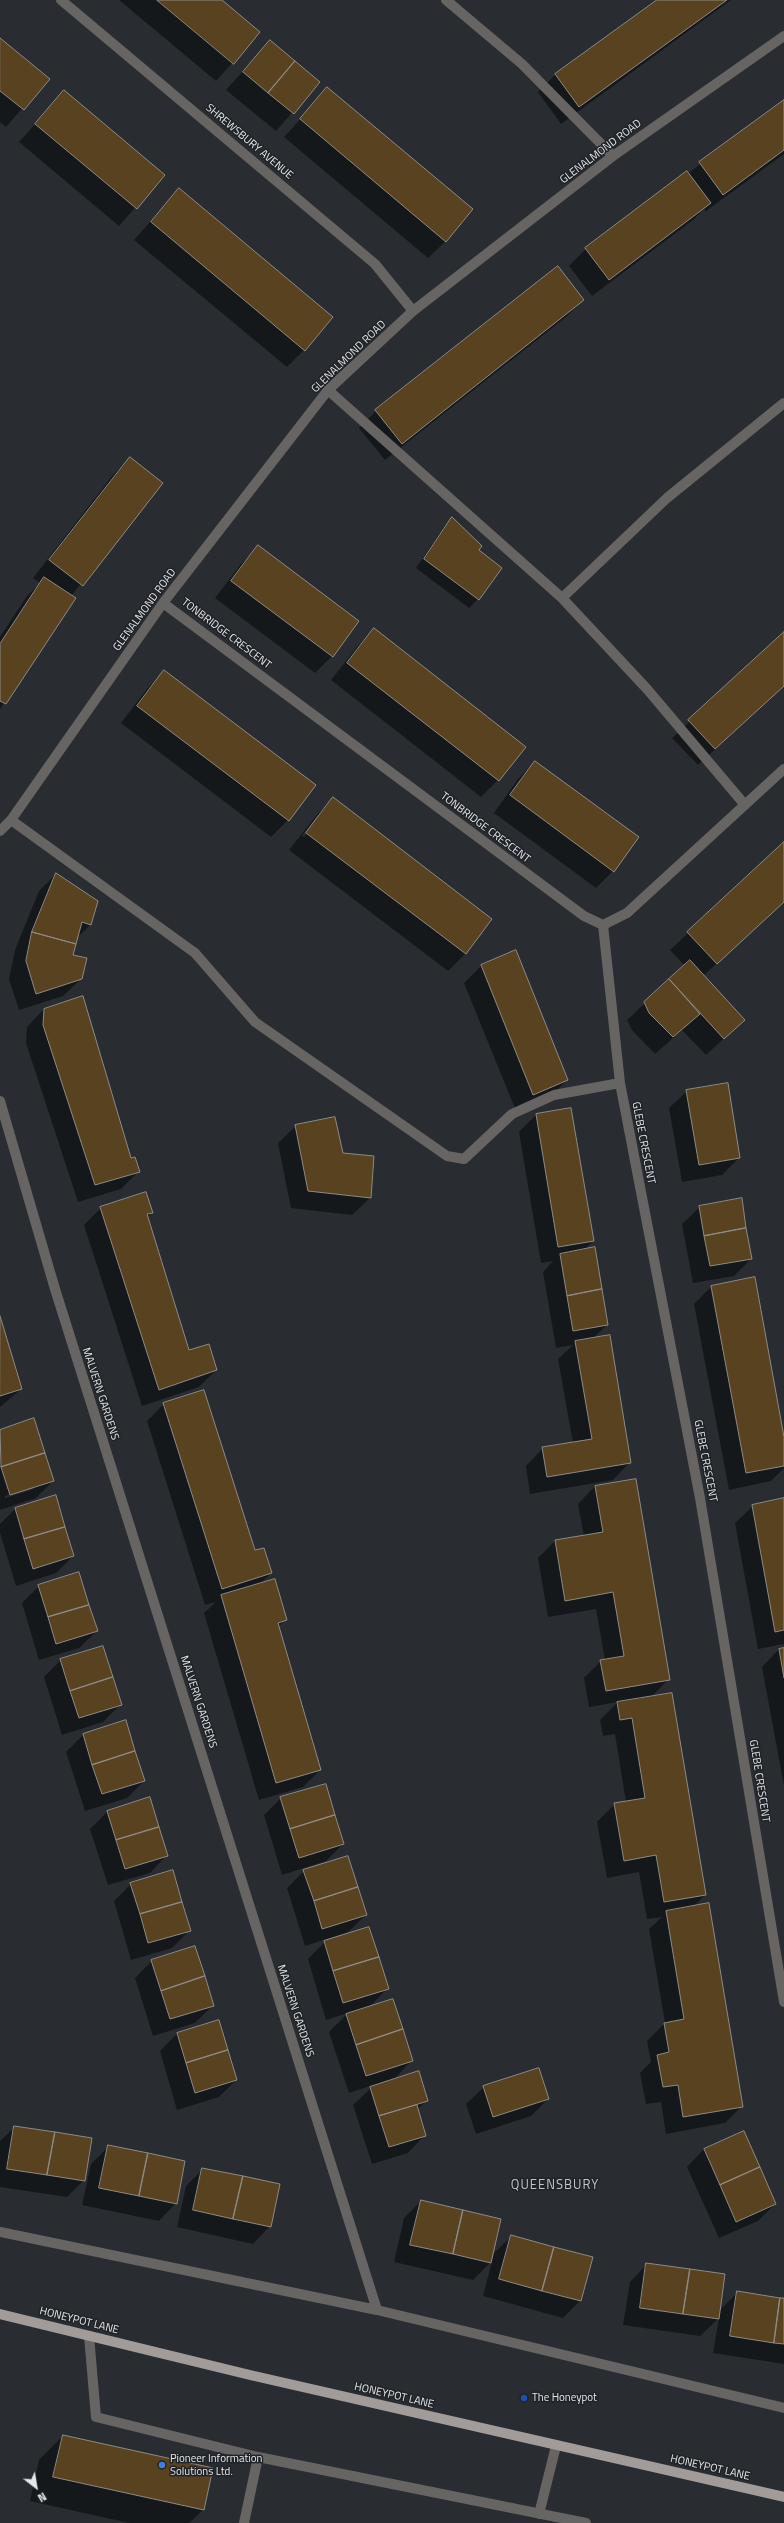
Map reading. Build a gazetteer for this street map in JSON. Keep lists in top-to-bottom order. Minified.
{"streets":{"main road":["HONEYPOT LANE"],"street":["SHREWSBURY AVENUE","GLENALMOND ROAD","TONBRIDGE CRESCENT","GLEBE CRESCENT","MALVERN GARDENS"]},"crossings":[["SHREWSBURY AVENUE","GLENALMOND ROAD"],["GLENALMOND ROAD","TONBRIDGE CRESCENT"],["TONBRIDGE CRESCENT","GLEBE CRESCENT"]],"districts":["QUEENSBURY"],"places":["The Honeypot","Pioneer Information Solutions Ltd."],"north":"bottom right"}
